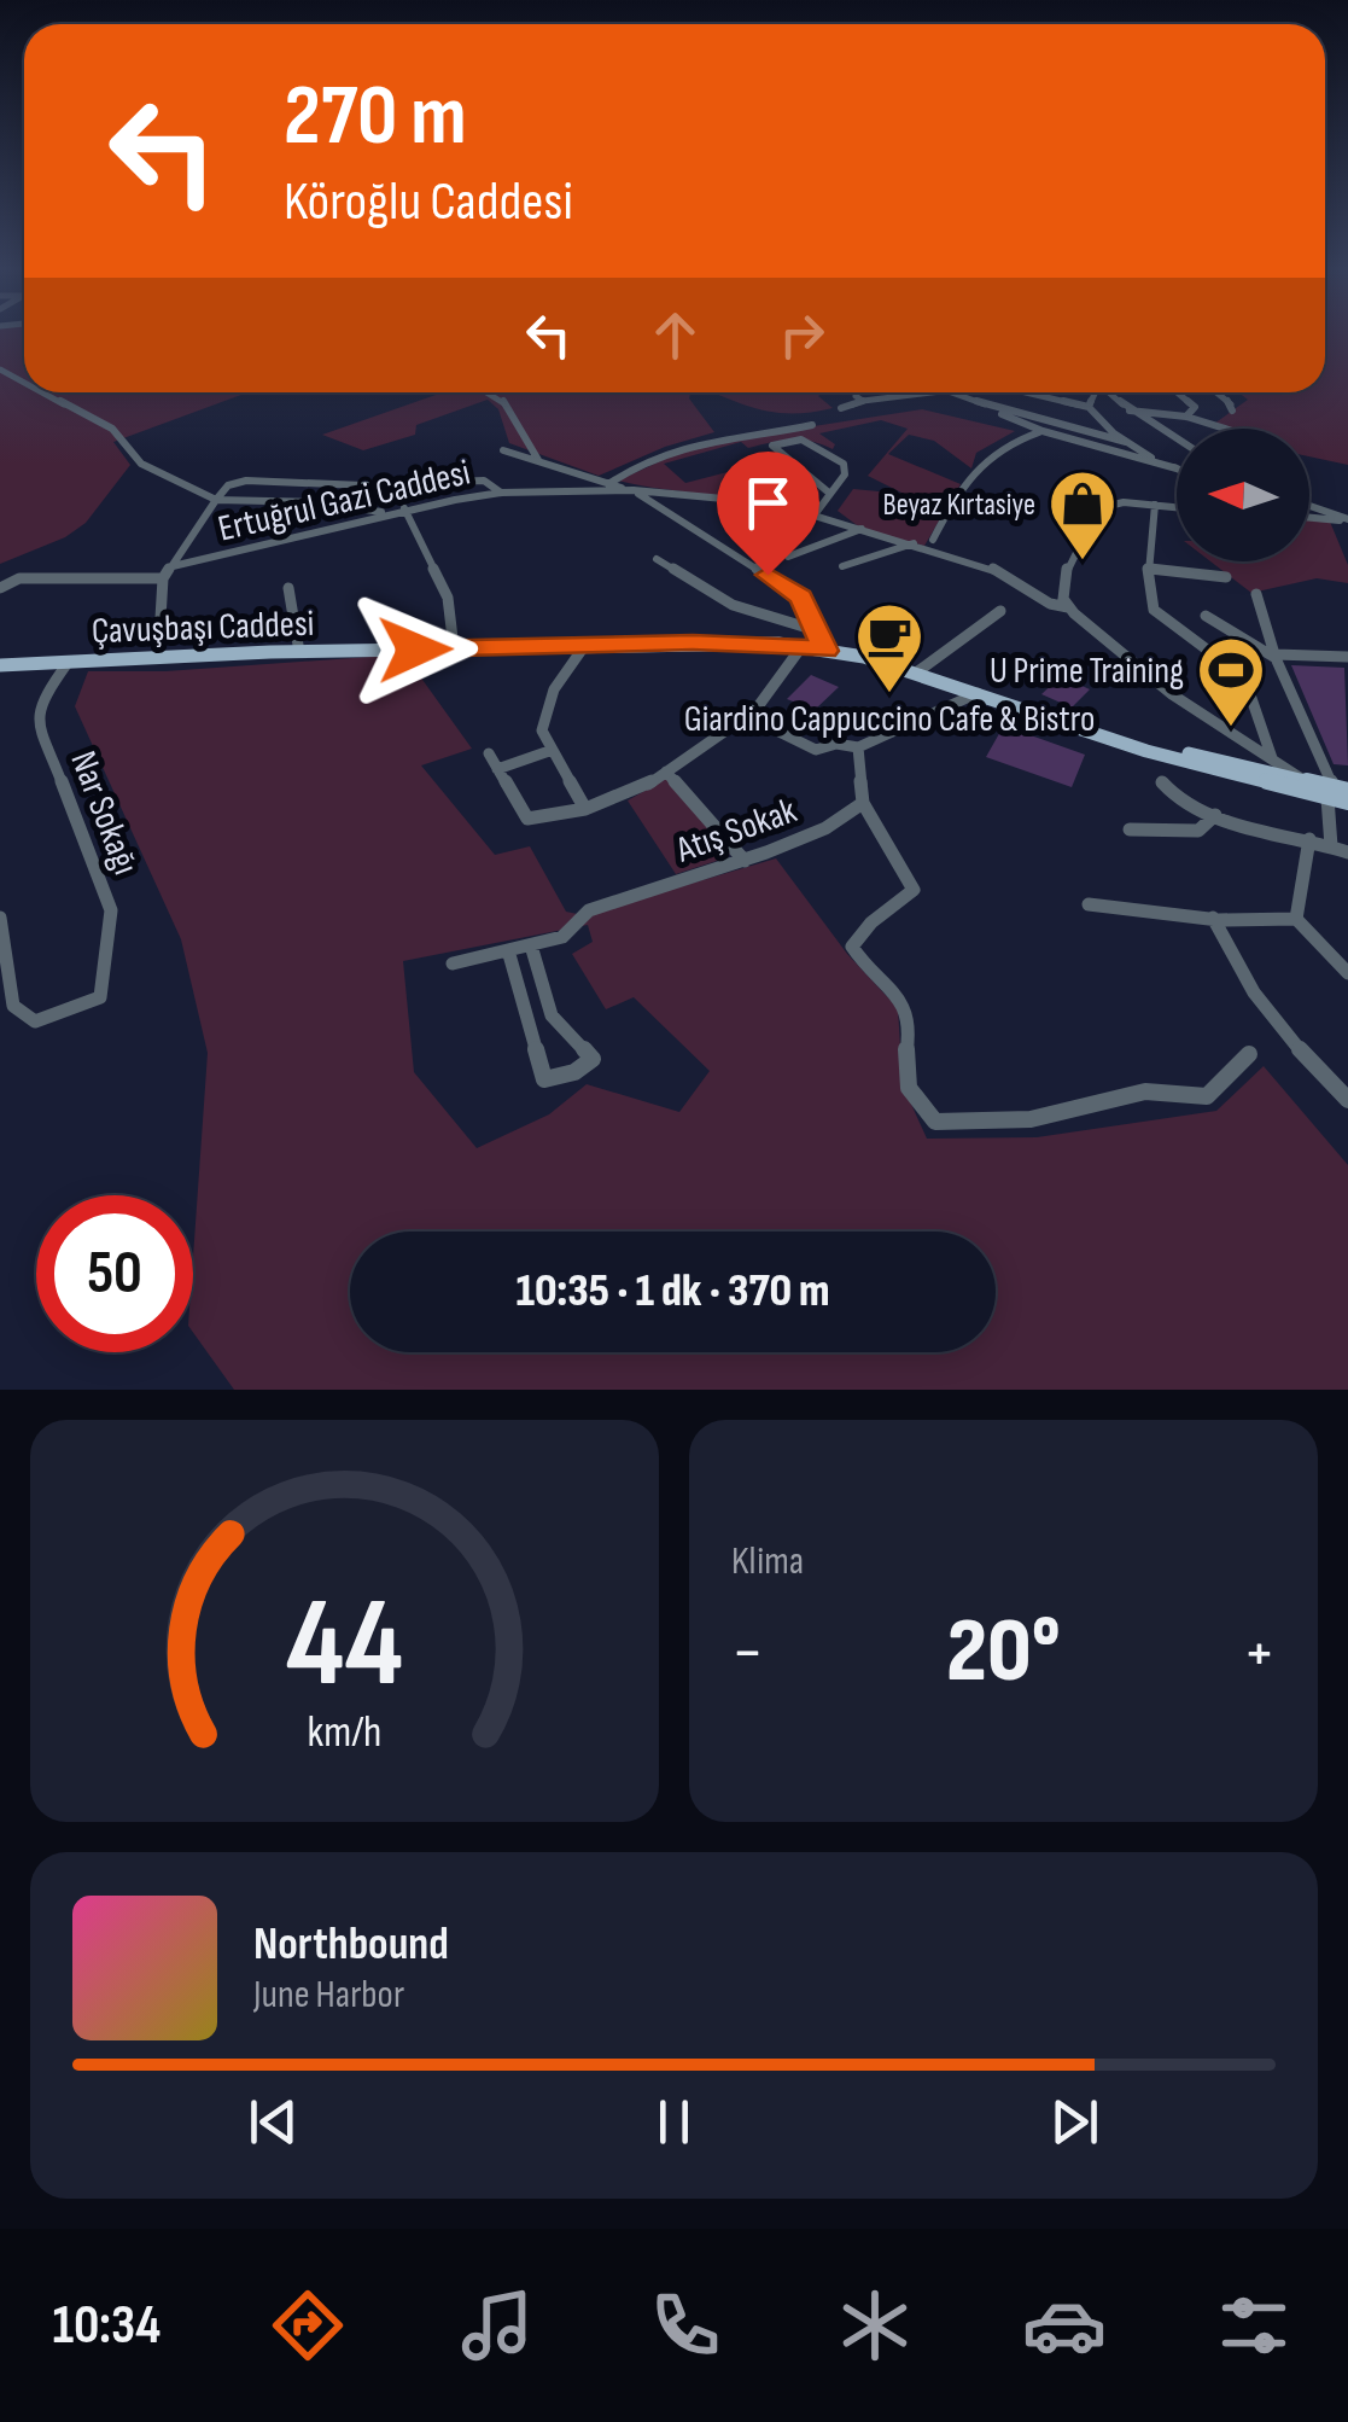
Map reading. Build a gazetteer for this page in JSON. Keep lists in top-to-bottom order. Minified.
{"streets":{"main road":["Çavuşbaşı Caddesi"],"street":["Ertuğrul Gazi Caddesi","Nar Sokağı","Atış Sokak"]},"crossings":[["Ertuğrul Gazi Caddesi","Çavuşbaşı Caddesi"],["Çavuşbaşı Caddesi","Nar Sokağı"]],"places":{"shop":["Beyaz Kırtasiye"],"cafe":["Giardino Cappuccino Cafe & Bistro"],"sports":["U Prime Training"]},"north":"left","page":{"turn":["270 m","Köroğlu Caddesi"],"limit":"50","trip":"10:35 · 1 dk · 370 m","tile":"Klima","heat":["−","20°","+"],"song":["Northbound","June Harbor"],"tabs":"10:34","gauge":["44","km/h"]}}
